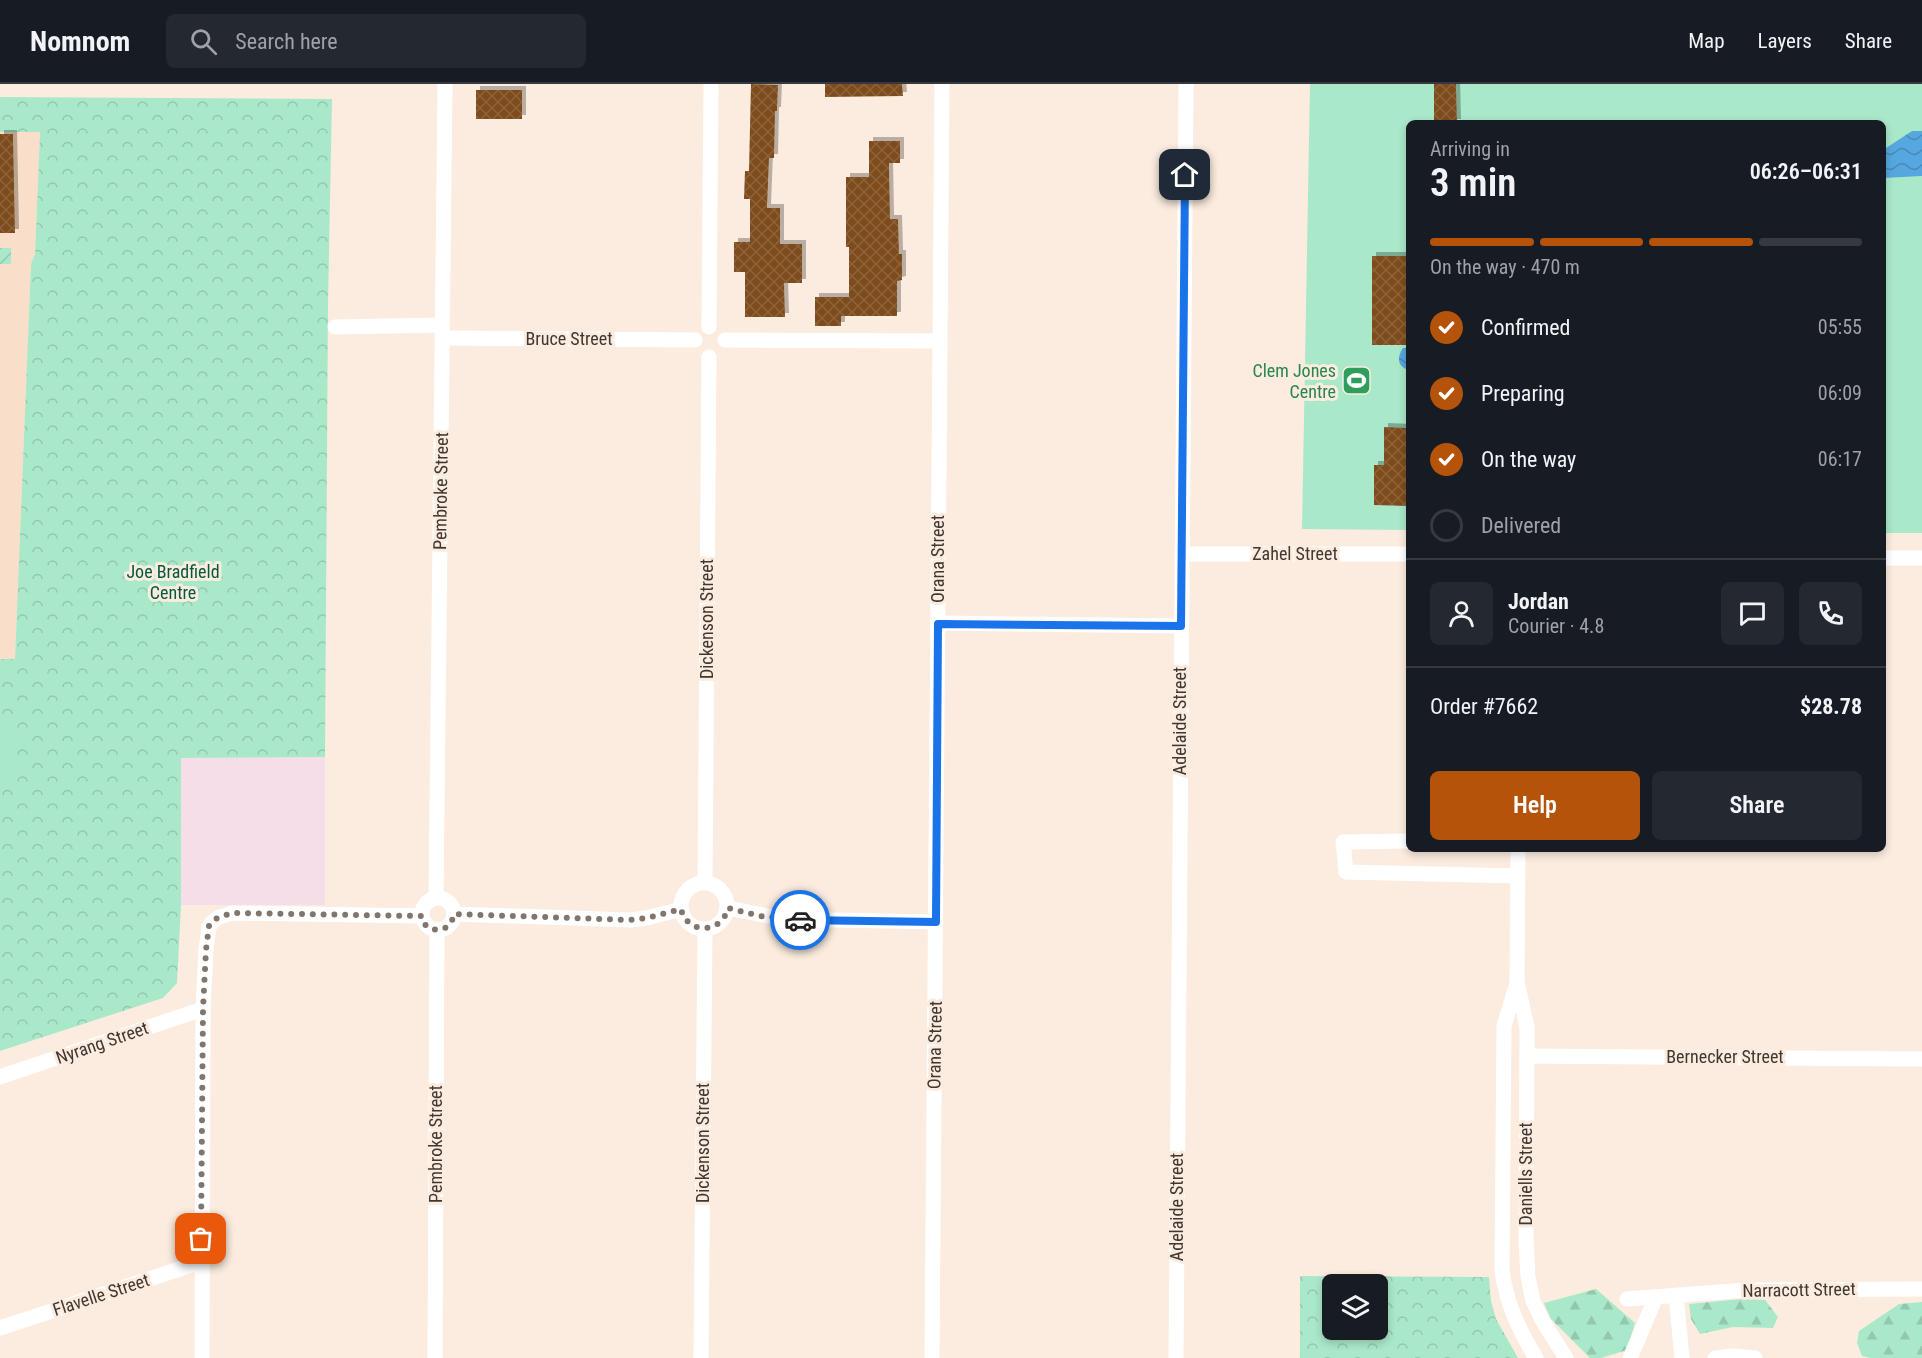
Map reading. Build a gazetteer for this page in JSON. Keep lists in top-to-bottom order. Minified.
{"streets":{"street":["Bruce Street","Pembroke Street","Zahel Street","Orana Street","Dickenson Street","Adelaide Street","Nyrang Street","Bernecker Street","Daniells Street","Narracott Street","Flavelle Street"]},"crossings":[["Bruce Street","Pembroke Street"],["Bruce Street","Dickenson Street"],["Zahel Street","Adelaide Street"],["Bernecker Street","Daniells Street"]],"parks":["Joe Bradfield Centre"],"places":{"sports":["Clem Jones Centre"]},"page":{"header":"Nomnom","search":"Search here","nav":["Map","Layers","Share"],"heading":["3 min","Arriving in","06:26–06:31"],"panel":["Jordan","Courier · 4.8","Order #7662","$28.78"],"bar":"On the way · 470 m","list":[["Confirmed","05:55"],["Preparing","06:09"],["On the way","06:17"],"Delivered"],"buttons":["Help","Share"]}}
